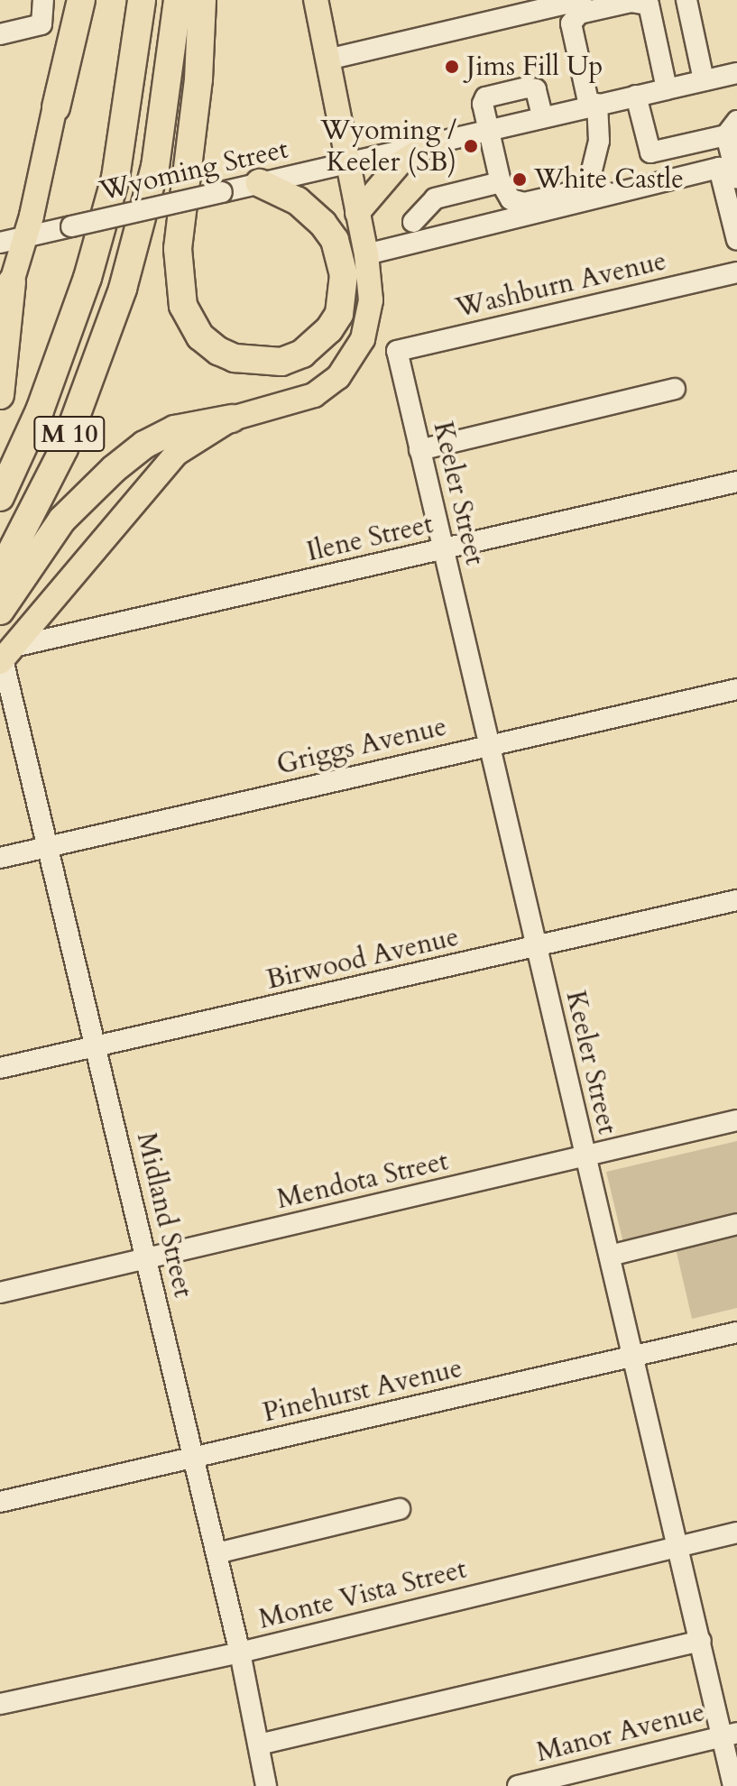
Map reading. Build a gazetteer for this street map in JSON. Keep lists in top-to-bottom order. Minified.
{"streets":{"highway":["M 10"],"street":["Wyoming Street","Washburn Avenue","Keeler Street","Ilene Street","Griggs Avenue","Birwood Avenue","Mendota Street","Midland Street","Pinehurst Avenue","Monte Vista Street","Manor Avenue"]},"crossings":[["Washburn Avenue","Keeler Street"],["Keeler Street","Ilene Street"],["Keeler Street","Griggs Avenue"],["Keeler Street","Birwood Avenue"],["Keeler Street","Mendota Street"],["Keeler Street","Pinehurst Avenue"],["Keeler Street","Monte Vista Street"],["Keeler Street","Manor Avenue"],["Ilene Street","Midland Street"],["Griggs Avenue","Midland Street"],["Birwood Avenue","Midland Street"],["Mendota Street","Midland Street"],["Midland Street","Pinehurst Avenue"],["Midland Street","Monte Vista Street"]],"places":["Jims Fill Up","Wyoming / Keeler (SB)","White Castle"]}
